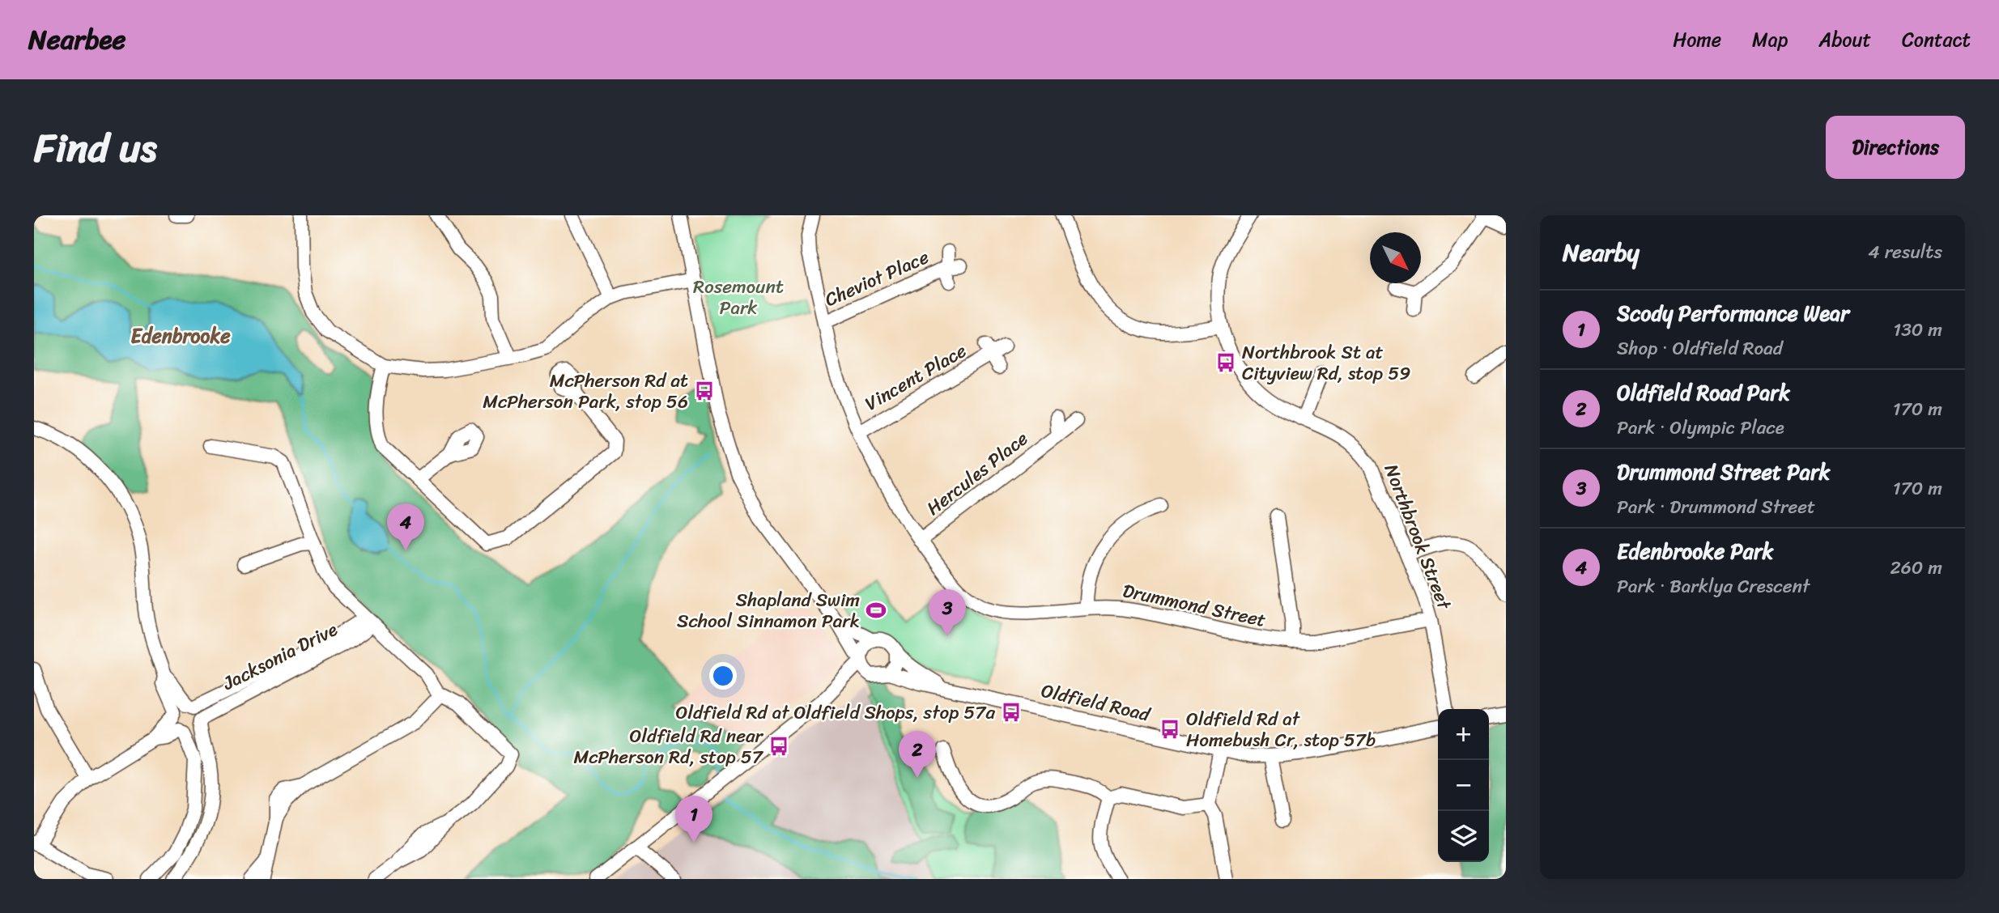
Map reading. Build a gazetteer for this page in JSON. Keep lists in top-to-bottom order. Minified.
{"streets":{"street":["Cheviot Place","Vincent Place","Hercules Place","Northbrook Street","Drummond Street","Jacksonia Drive","Oldfield Road"]},"crossings":[["Cheviot Place","Drummond Street"],["Vincent Place","Drummond Street"],["Hercules Place","Drummond Street"],["Northbrook Street","Drummond Street"]],"districts":["Edenbrooke"],"parks":["Rosemount Park"],"places":{"bus stop":["Northbrook St at Cityview Rd, stop 59","McPherson Rd at McPherson Park, stop 56","Oldfield Rd at Oldfield Shops, stop 57a","Oldfield Rd at Homebush Cr, stop 57b","Oldfield Rd near McPherson Rd, stop 57"],"sports":["Shapland Swim School Sinnamon Park"]},"north":"bottom right","page":{"header":"Nearbee","nav":["Home","Map","About","Contact"],"title":"Find us","buttons":"Directions","heading":["Nearby","4 results"],"list":[{"mark":"1","name":"Scody Performance Wear","note":"Shop · Oldfield Road","value":"130 m"},{"mark":"2","name":"Oldfield Road Park","note":"Park · Olympic Place","value":"170 m"},{"mark":"3","name":"Drummond Street Park","note":"Park · Drummond Street","value":"170 m"},{"mark":"4","name":"Edenbrooke Park","note":"Park · Barklya Crescent","value":"260 m"}],"pins":["4","3","2","1"],"map_buttons":["+","−"]}}
